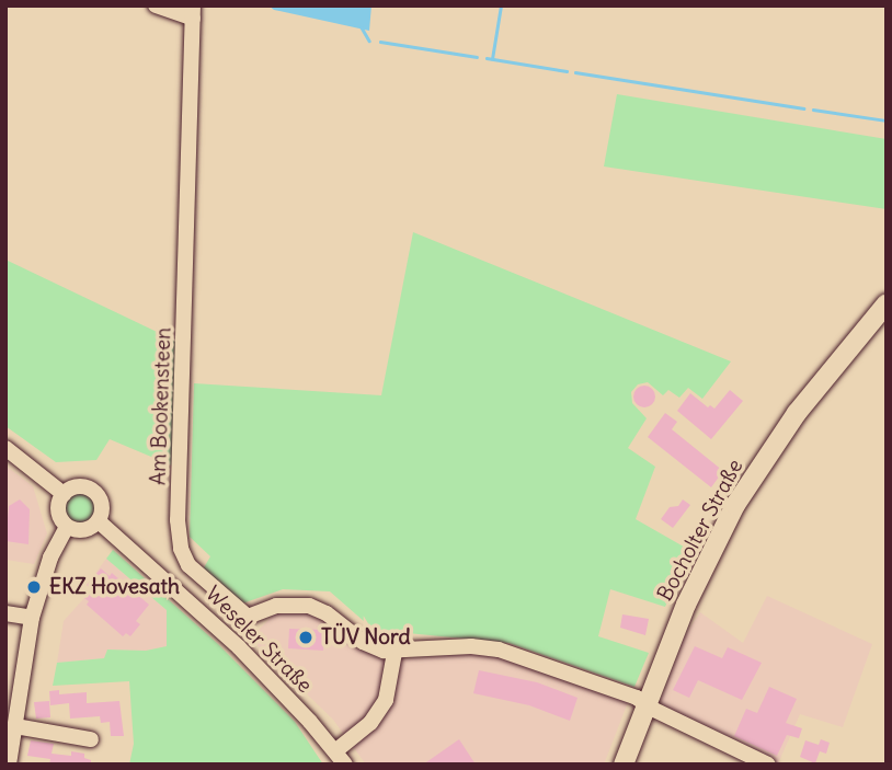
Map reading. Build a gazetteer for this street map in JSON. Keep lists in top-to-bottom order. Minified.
{"streets":{"main road":["Bocholter Straße"],"street":["Am Bookensteen","Weseler Straße"]},"crossings":[["Am Bookensteen","Bocholter Straße"]],"places":["EKZ Hovesath","TÜV Nord"]}
